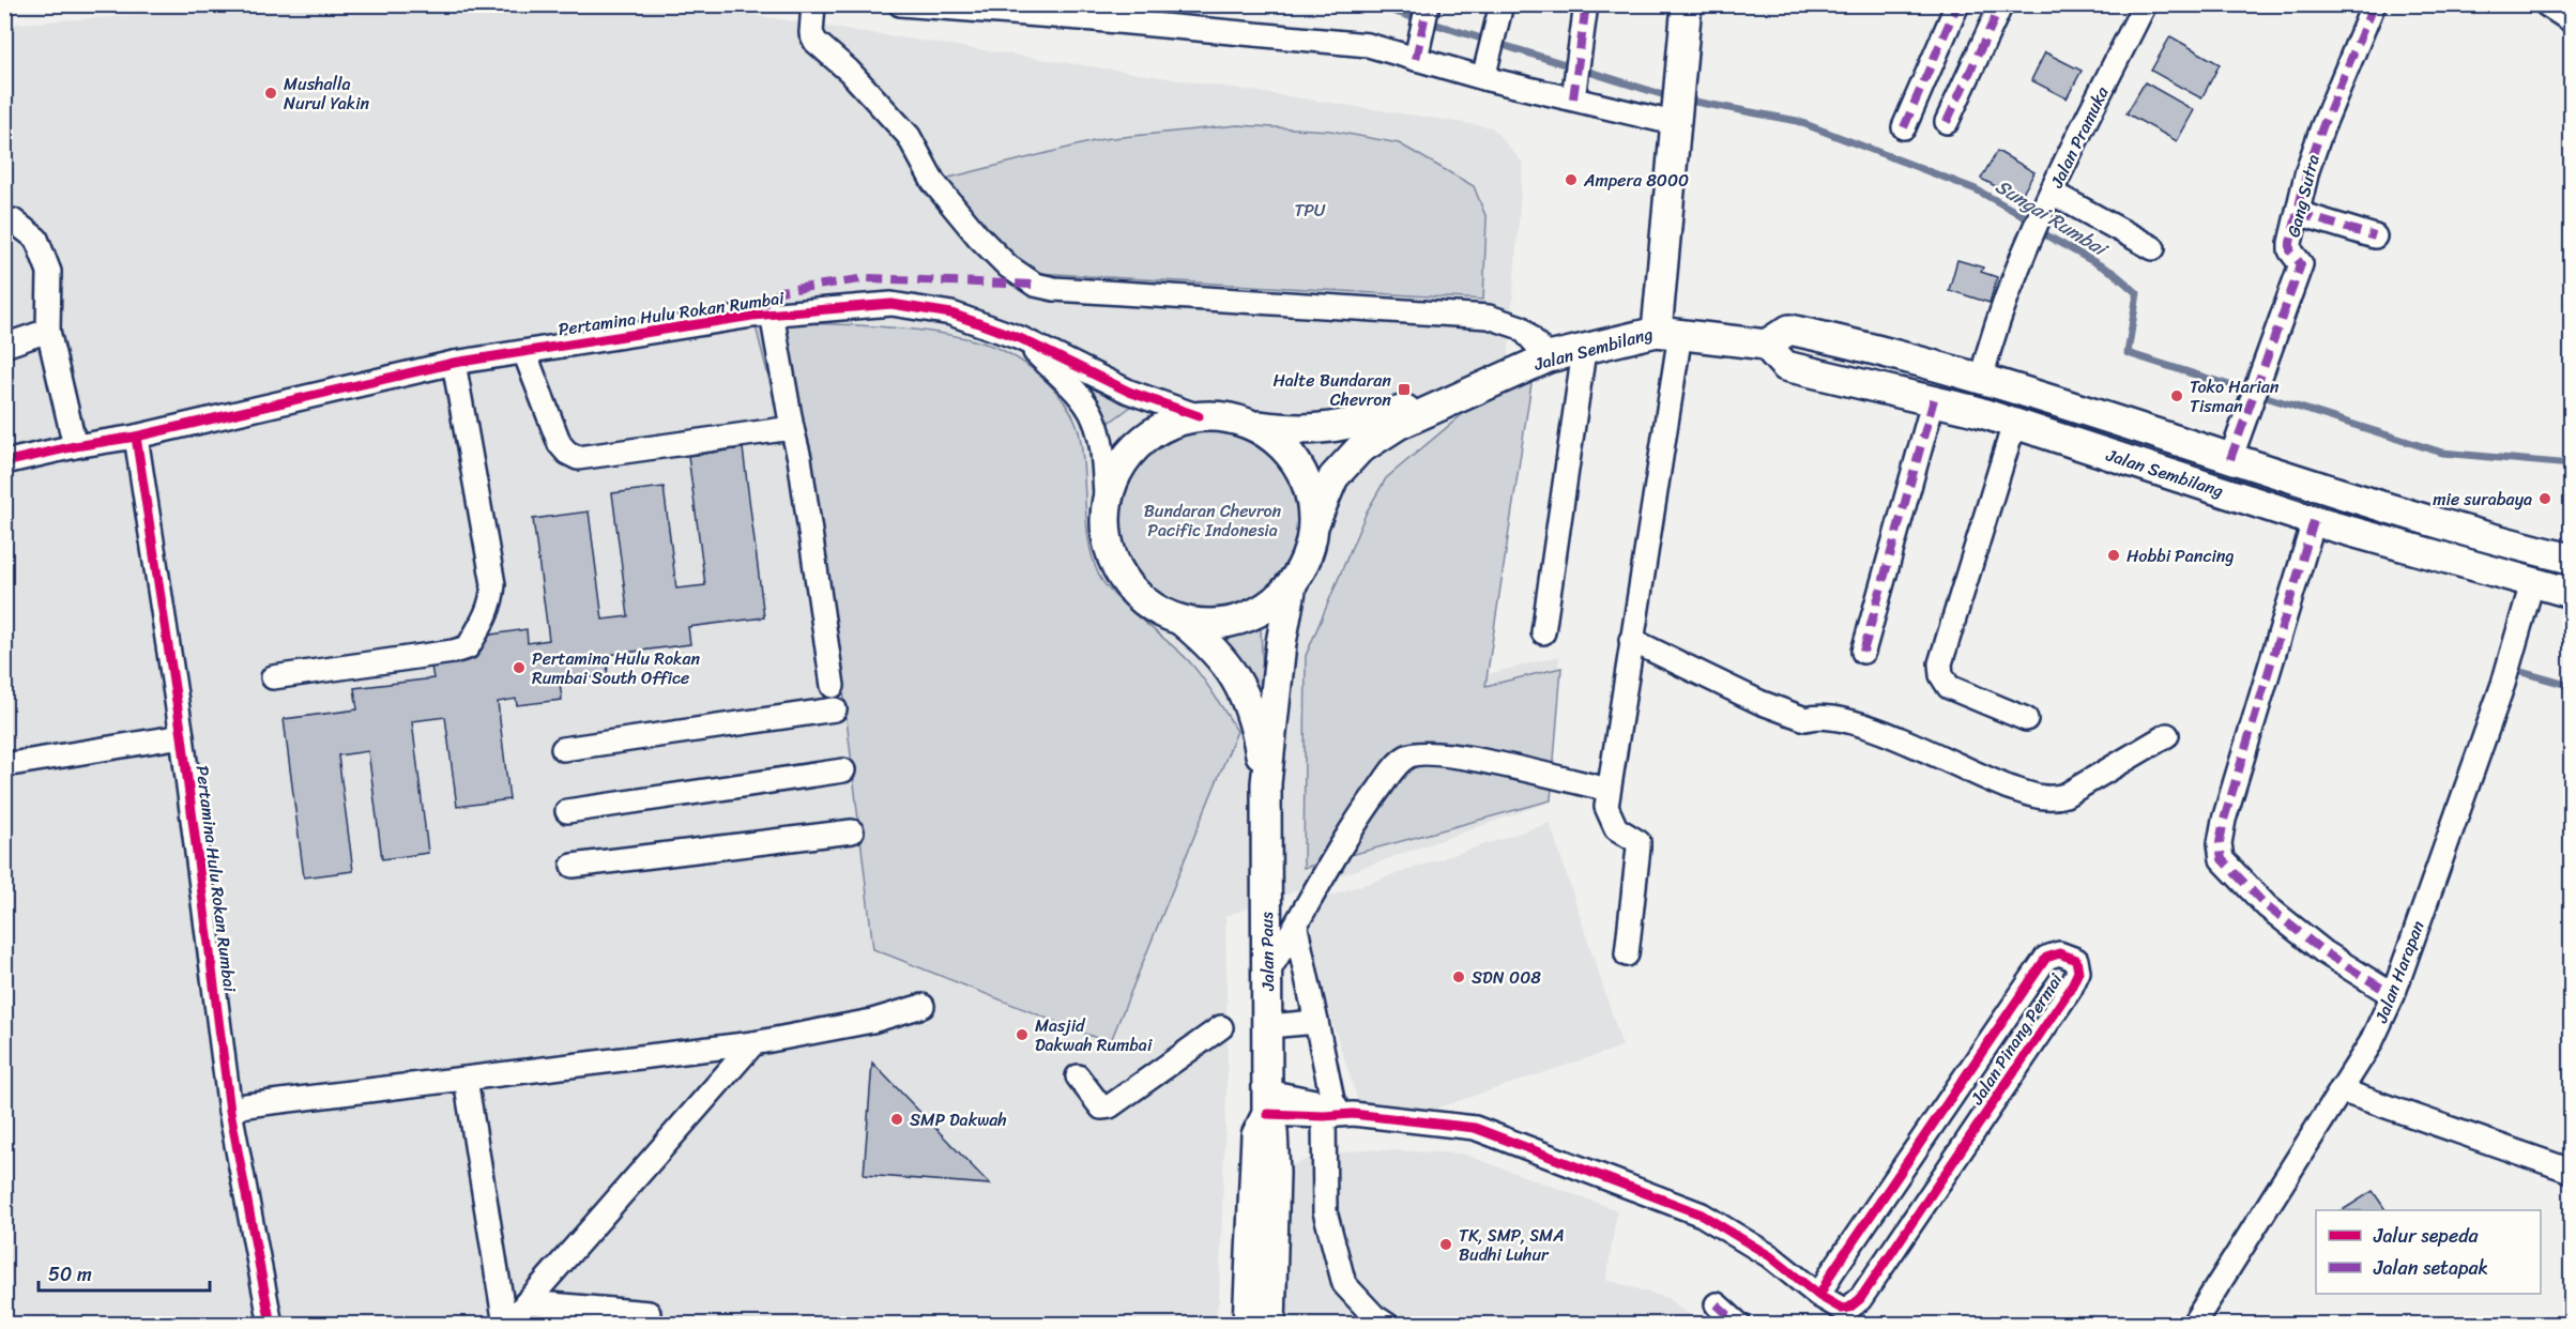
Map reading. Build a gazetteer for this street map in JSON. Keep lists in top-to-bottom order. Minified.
{"streets":{"main road":["Jalan Sembilang","Jalan Paus"],"street":["Jalan Pramuka","Gang Sutra","Pertamina Hulu Rokan Rumbai","Jalan Harapan","Jalan Pinang Permai"]},"crossings":[["Jalan Pramuka","Jalan Sembilang"],["Gang Sutra","Jalan Sembilang"],["Pertamina Hulu Rokan Rumbai","Jalan Sembilang"],["Pertamina Hulu Rokan Rumbai","Jalan Paus"],["Jalan Sembilang","Jalan Paus"],["Jalan Sembilang","Jalan Harapan"],["Jalan Paus","Jalan Pinang Permai"]],"water":["Sungai Rumbai"],"parks":["TPU","Bundaran Chevron Pacific Indonesia"],"places":{"other":["Mushalla Nurul Yakin","Ampera 8000","Toko Harian Tisman","mie surabaya","Hobbi Pancing","Pertamina Hulu Rokan Rumbai South Office","SDN 008","Masjid Dakwah Rumbai","SMP Dakwah","TK, SMP, SMA Budhi Luhur"],"transit":["Halte Bundaran Chevron"]},"legend":["Jalur sepeda","Jalan setapak"],"scale_bar":"50 m"}
